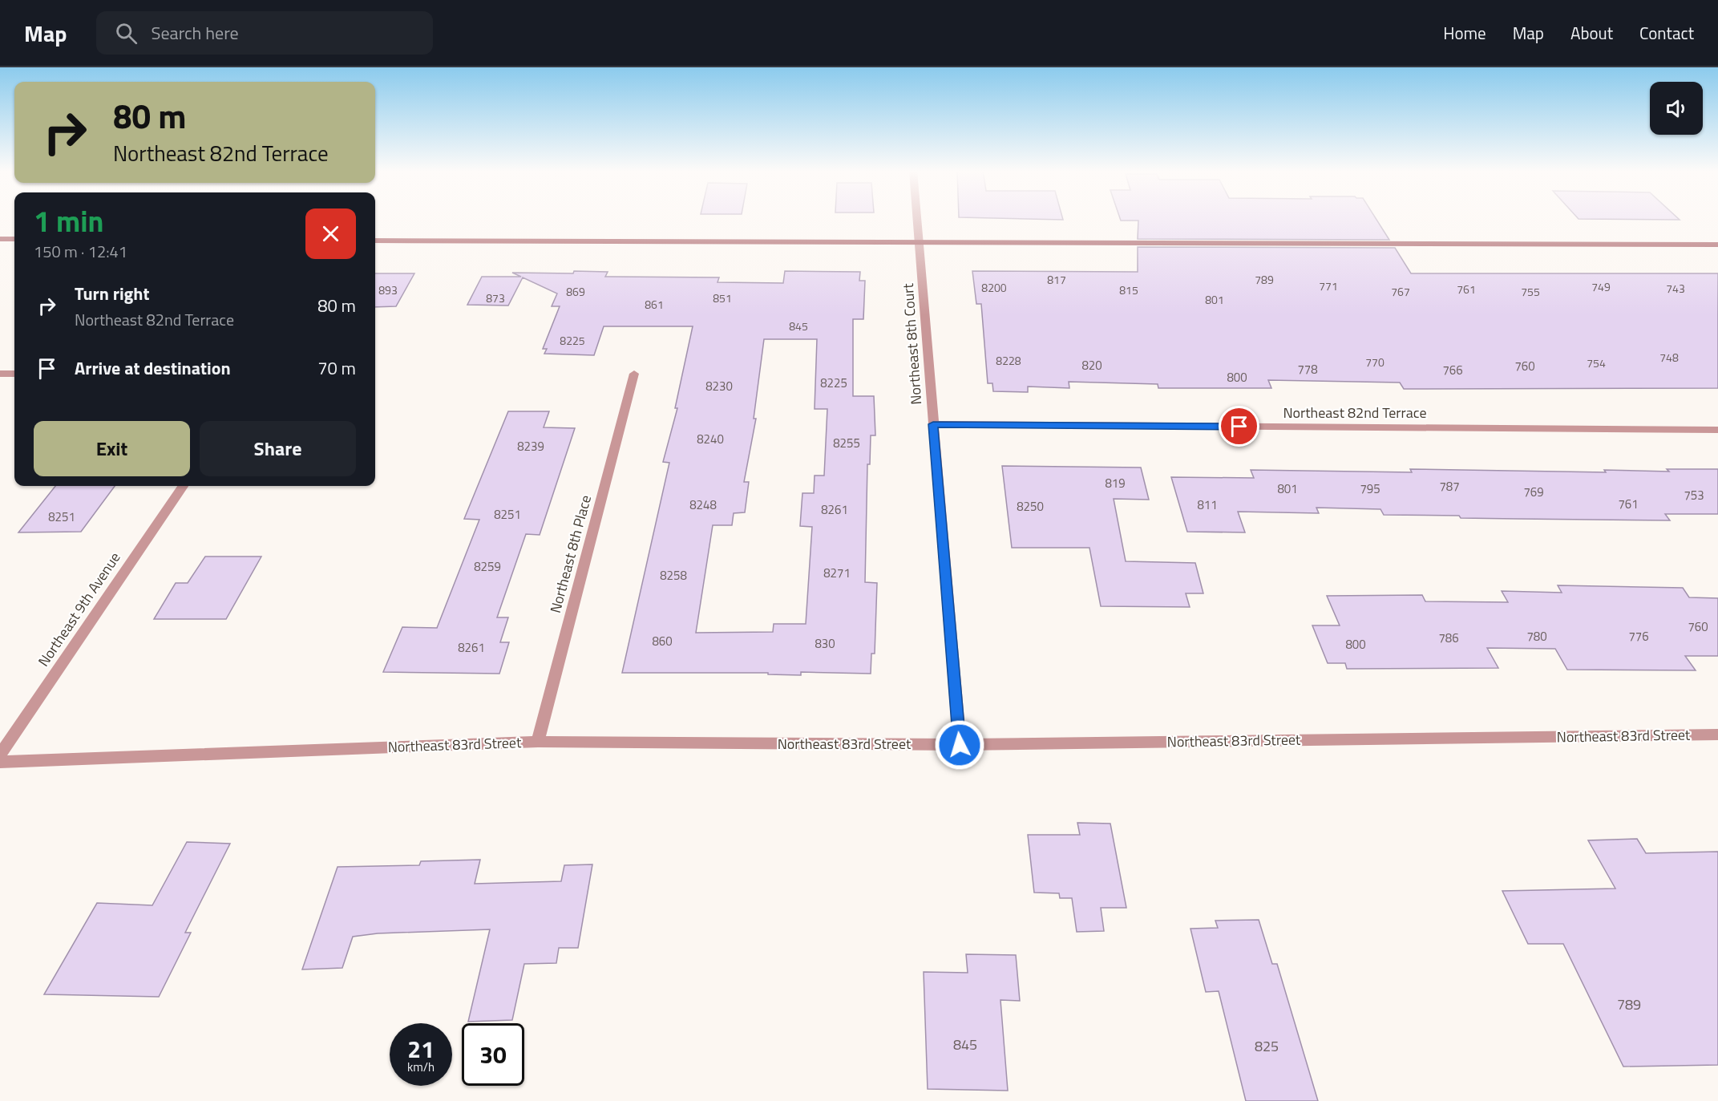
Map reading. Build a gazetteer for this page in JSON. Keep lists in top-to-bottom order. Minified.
{"streets":{"street":["Northeast 8th Court","Northeast 82nd Terrace","Northeast 8th Place","Northeast 9th Avenue","Northeast 83rd Street"]},"crossings":[["Northeast 8th Court","Northeast 82nd Terrace"],["Northeast 8th Court","Northeast 83rd Street"],["Northeast 8th Place","Northeast 83rd Street"]],"house_numbers":["817","789","771","749","8200","743","761","893","815","869","767","755","873","851","801","861","845","8225","748","8228","770","754","820","760","778","766","800","8225","8230","8240","8255","8239","819","787","801","795","769","753","761","8248","811","8250","8261","8251","8251","8259","8271","8258","760","780","776","786","860","830","800","8261","789","845","825"],"page":{"header":"Map","search":"Search here","nav":["Home","Map","About","Contact"],"turn":["80 m","Northeast 82nd Terrace"],"heading":["1 min","150 m · 12:41"],"list":[{"name":"Turn right","note":"Northeast 82nd Terrace","value":"80 m"},{"name":"Arrive at destination","value":"70 m"}],"buttons":["Exit","Share"],"speed":"21 km/h","limit":"30"}}
